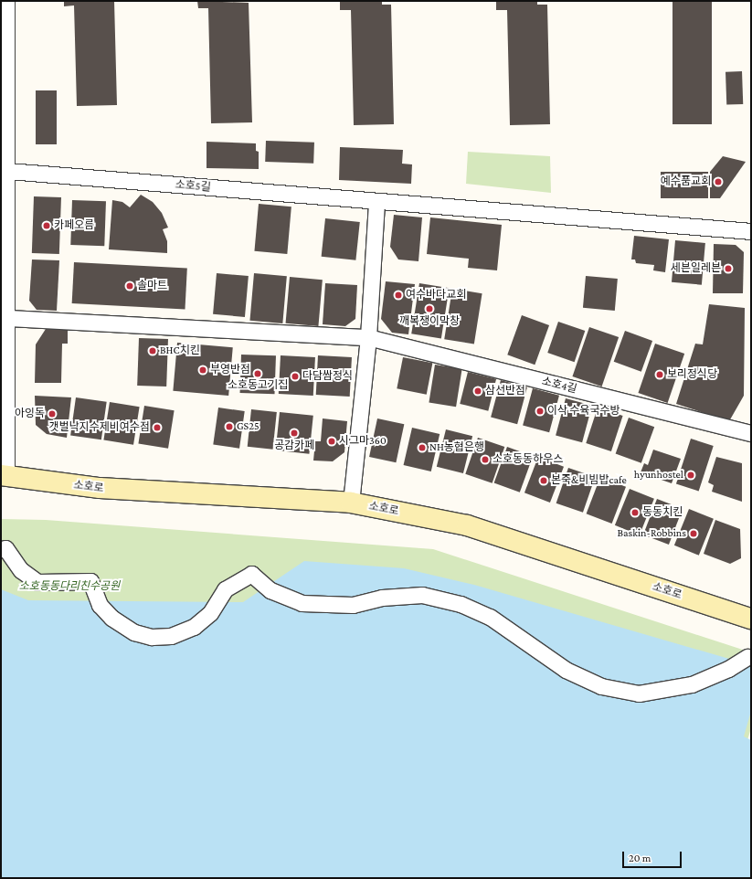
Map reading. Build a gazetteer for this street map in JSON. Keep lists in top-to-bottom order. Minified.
{"streets":{"street":["소호5길","소호4길","소호로"]},"parks":["소호동동다리친수공원"],"places":["예수품교회","카페오름","세븐일레븐","솔마트","여수바다교회","깨복쟁이막창","BHC치킨","부영반점","소호동고기집","보리정식당","다담쌈정식","삼선반점","이삭 수육국수방","아잉독","GS25","갯벌낙지수제비여수점","공감카페","시그마360","NH농협은행","소호동동하우스","hyunhostel","본죽&비빔밥cafe","동동치킨","Baskin-Robbins"],"scale_bar":"20 m"}
